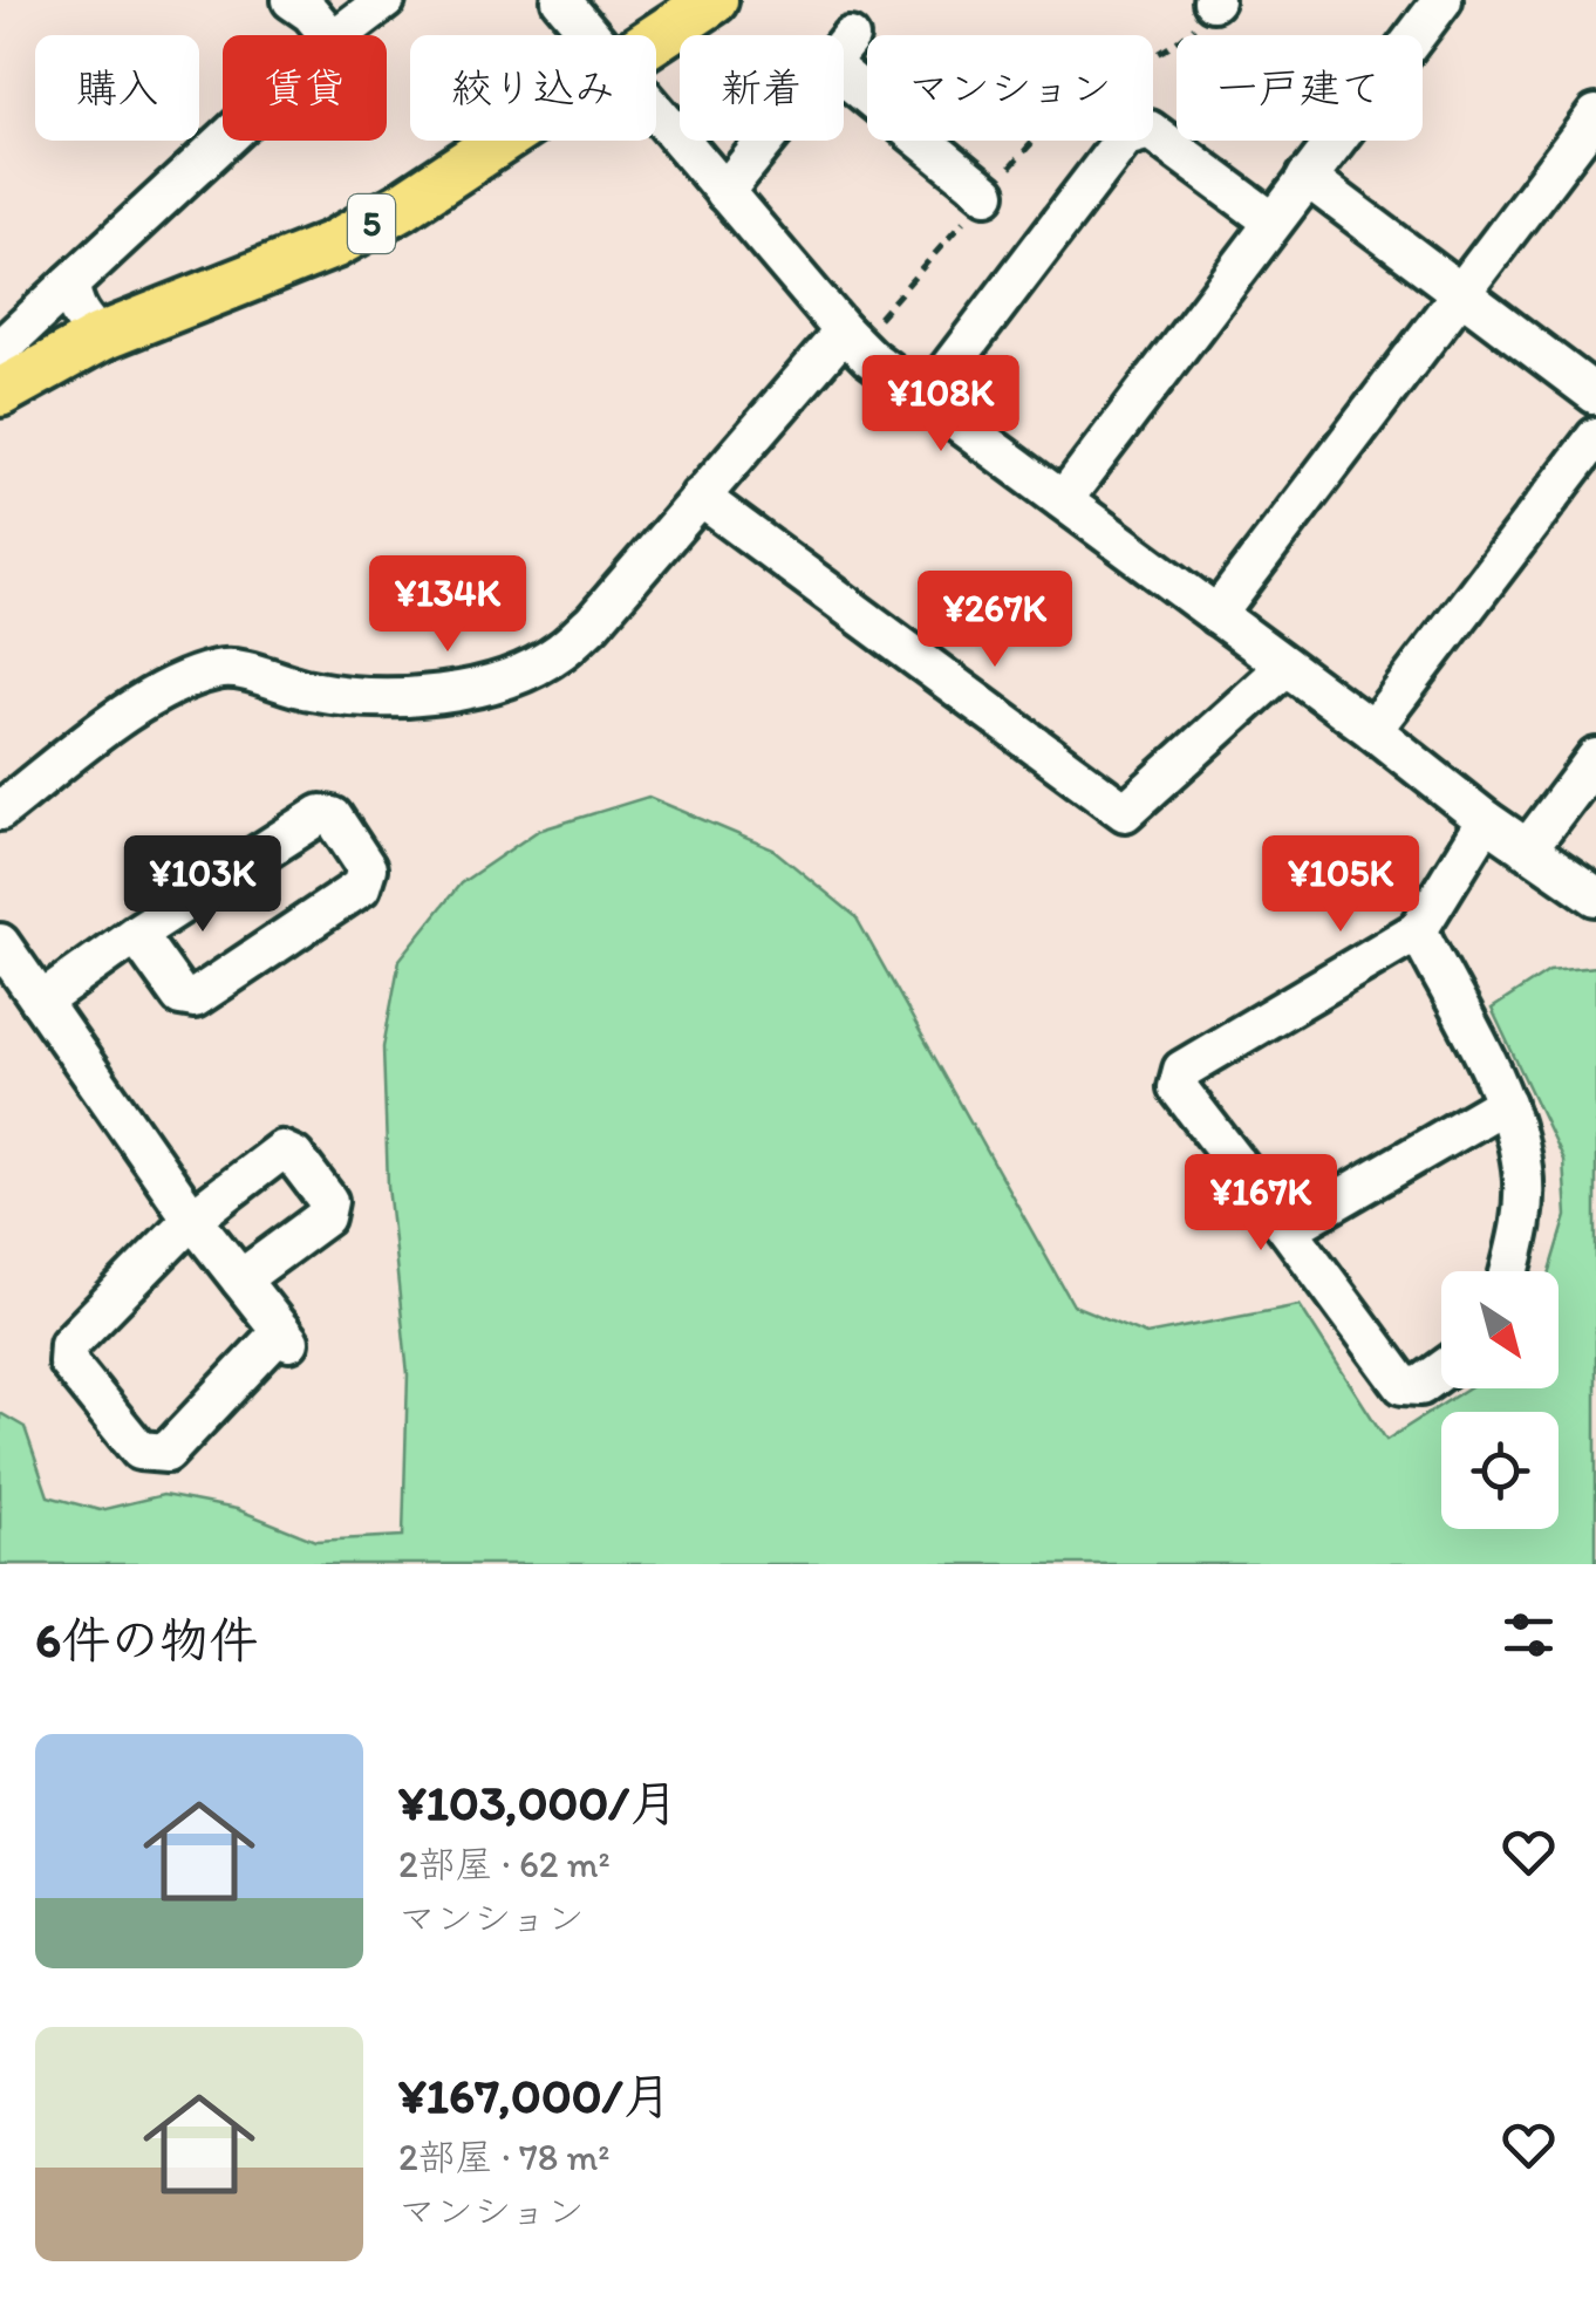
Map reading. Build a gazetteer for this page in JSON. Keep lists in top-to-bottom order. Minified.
{"streets":{"main road":["5"]},"north":"bottom right","page":{"chip":["購入","賃貸","絞り込み","新着","マンション","一戸建て"],"price":["¥108K","¥134K","¥267K","¥103K","¥105K","¥167K"],"heading":"6件の物件","list":[{"name":"¥103,000/月","note":"2部屋 · 62 m² · マンション"},{"name":"¥167,000/月","note":"2部屋 · 78 m² · マンション"}]}}
